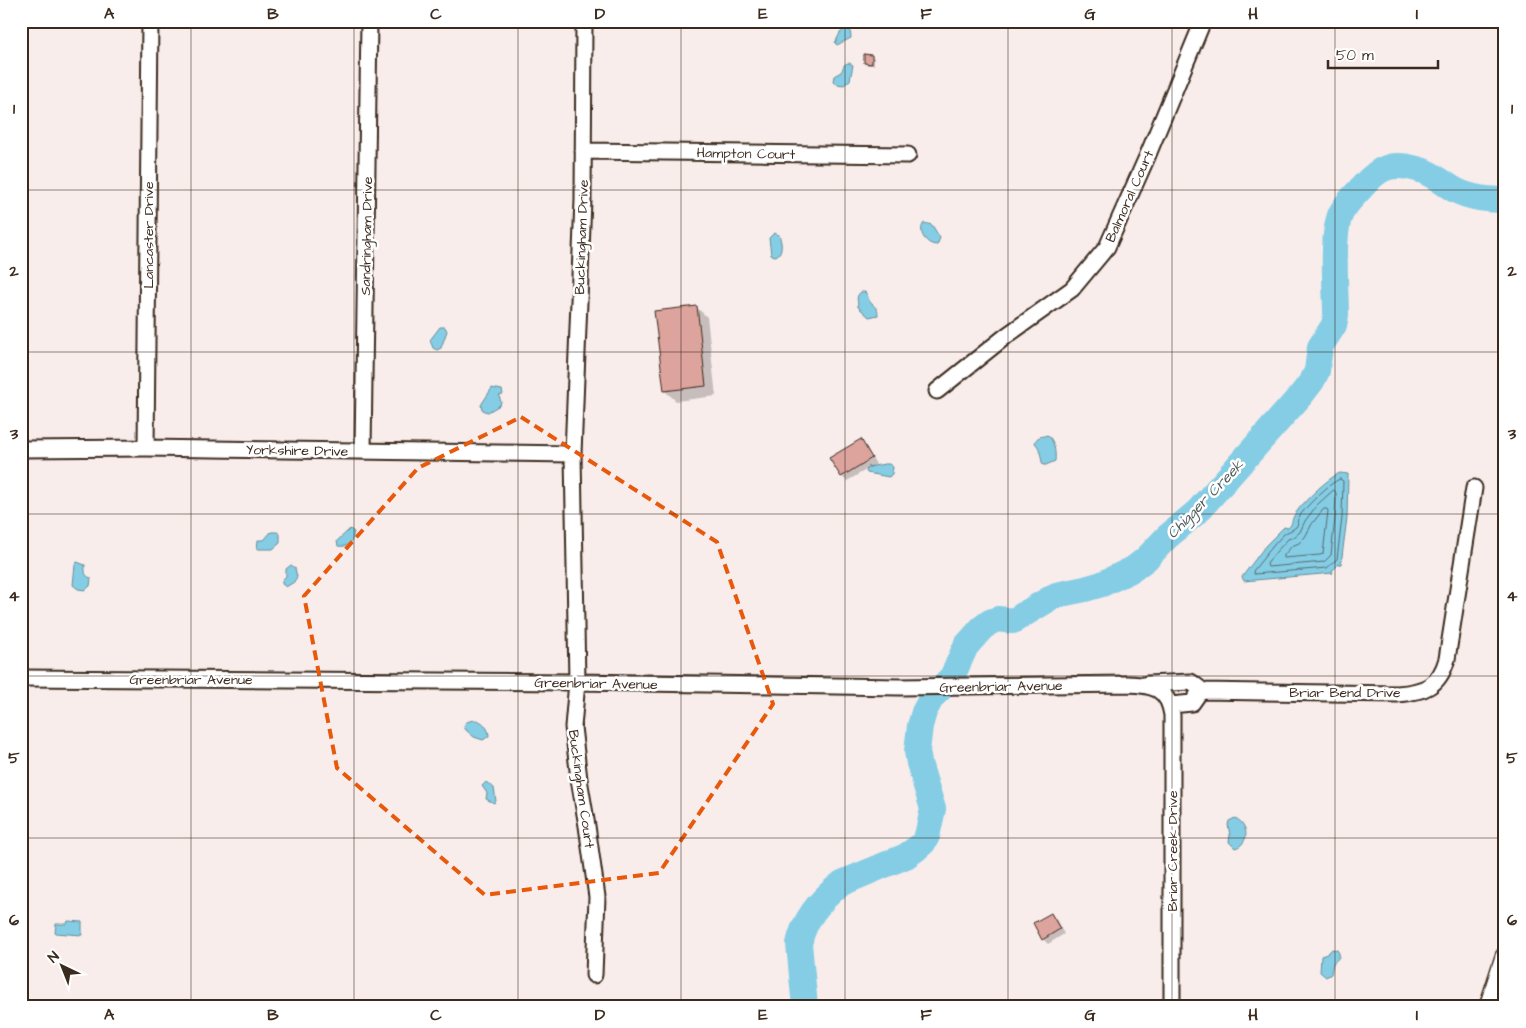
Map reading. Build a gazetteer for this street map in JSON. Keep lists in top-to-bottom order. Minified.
{"streets":{"street":["Hampton Court","Balmoral Court","Lancaster Drive","Sandringham Drive","Buckingham Drive","Yorkshire Drive","Greenbriar Avenue","Briar Bend Drive","Buckingham Court","Briar Creek Drive"]},"crossings":[["Hampton Court","Buckingham Drive"],["Lancaster Drive","Yorkshire Drive"],["Sandringham Drive","Yorkshire Drive"],["Buckingham Drive","Yorkshire Drive"],["Buckingham Drive","Buckingham Court"],["Yorkshire Drive","Buckingham Court"],["Greenbriar Avenue","Briar Bend Drive"],["Greenbriar Avenue","Buckingham Court"],["Greenbriar Avenue","Briar Creek Drive"]],"water":["Chigger Creek"],"scale_bar":"50 m","north":"top left","grid":{"columns":["A","B","C","D","E","F","G","H","I"],"rows":["1","2","3","4","5","6"]}}
